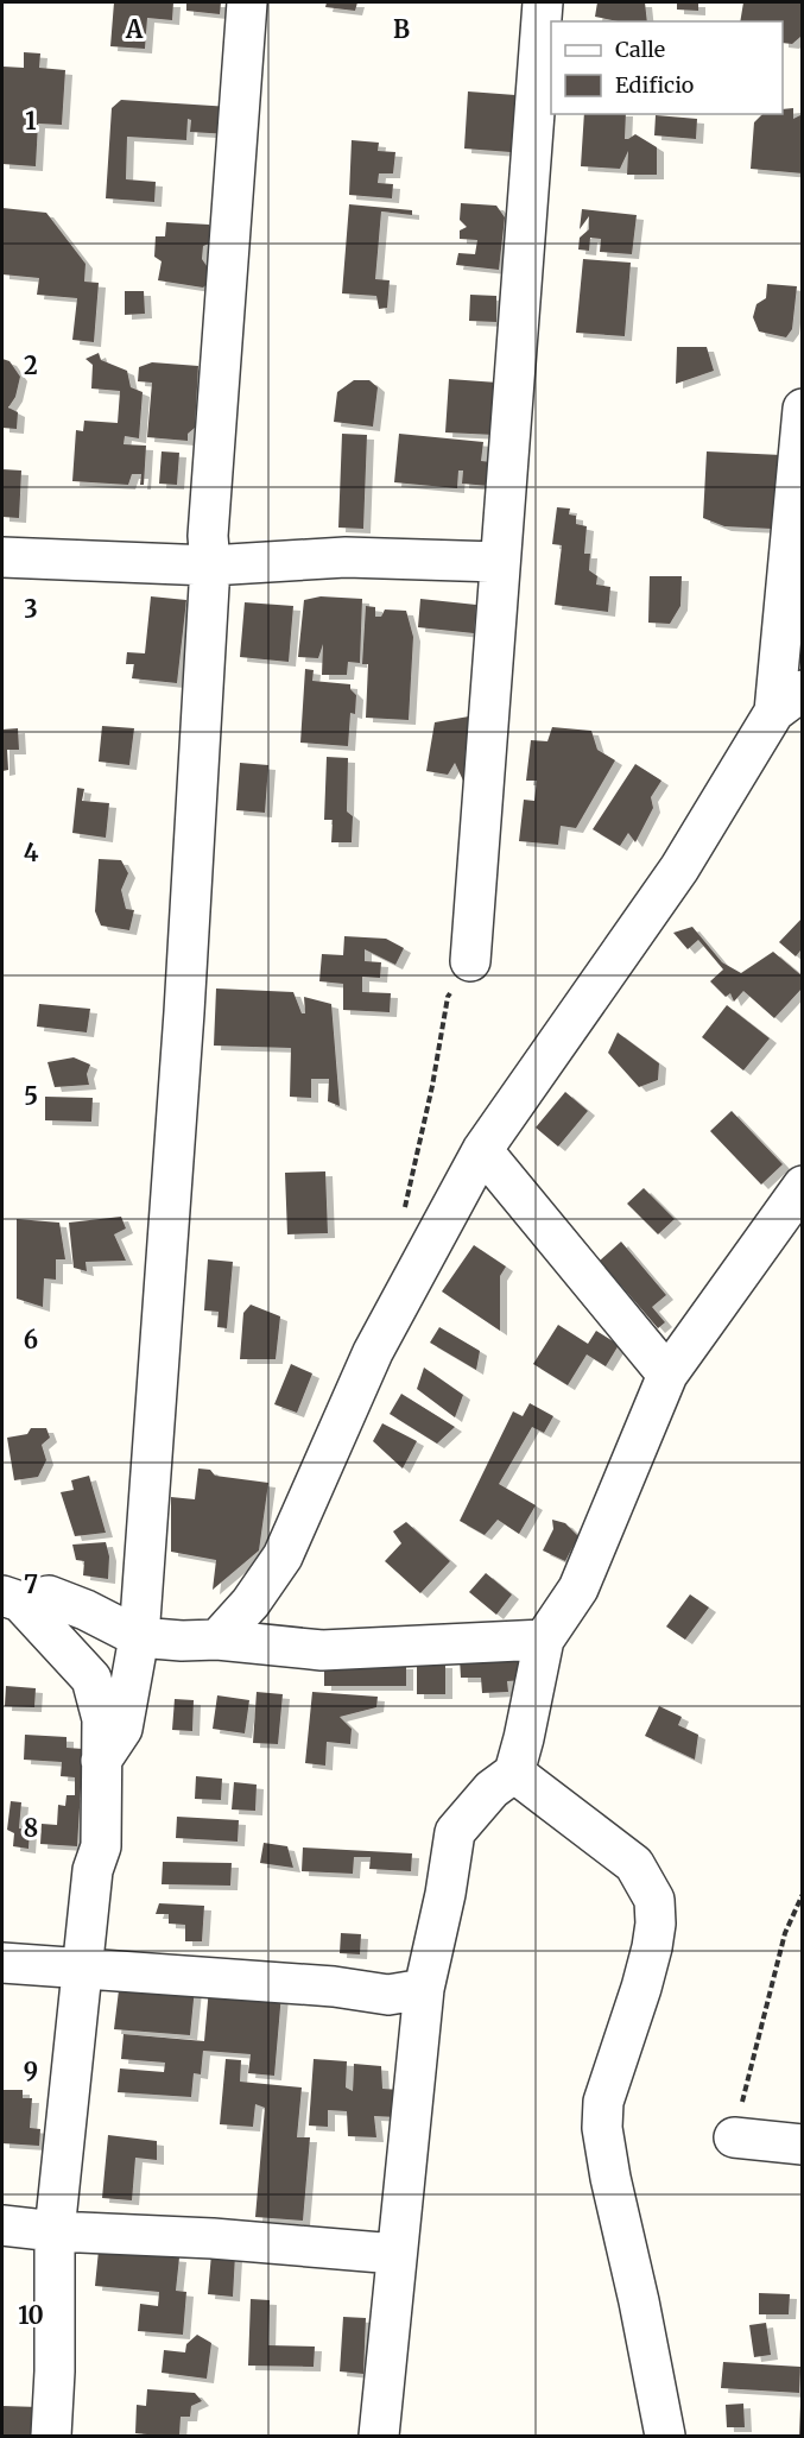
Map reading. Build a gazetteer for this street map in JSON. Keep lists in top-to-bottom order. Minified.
{"legend":["Calle","Edificio"],"grid":{"columns":["A","B"],"rows":["1","2","3","4","5","6","7","8","9","10"]}}
